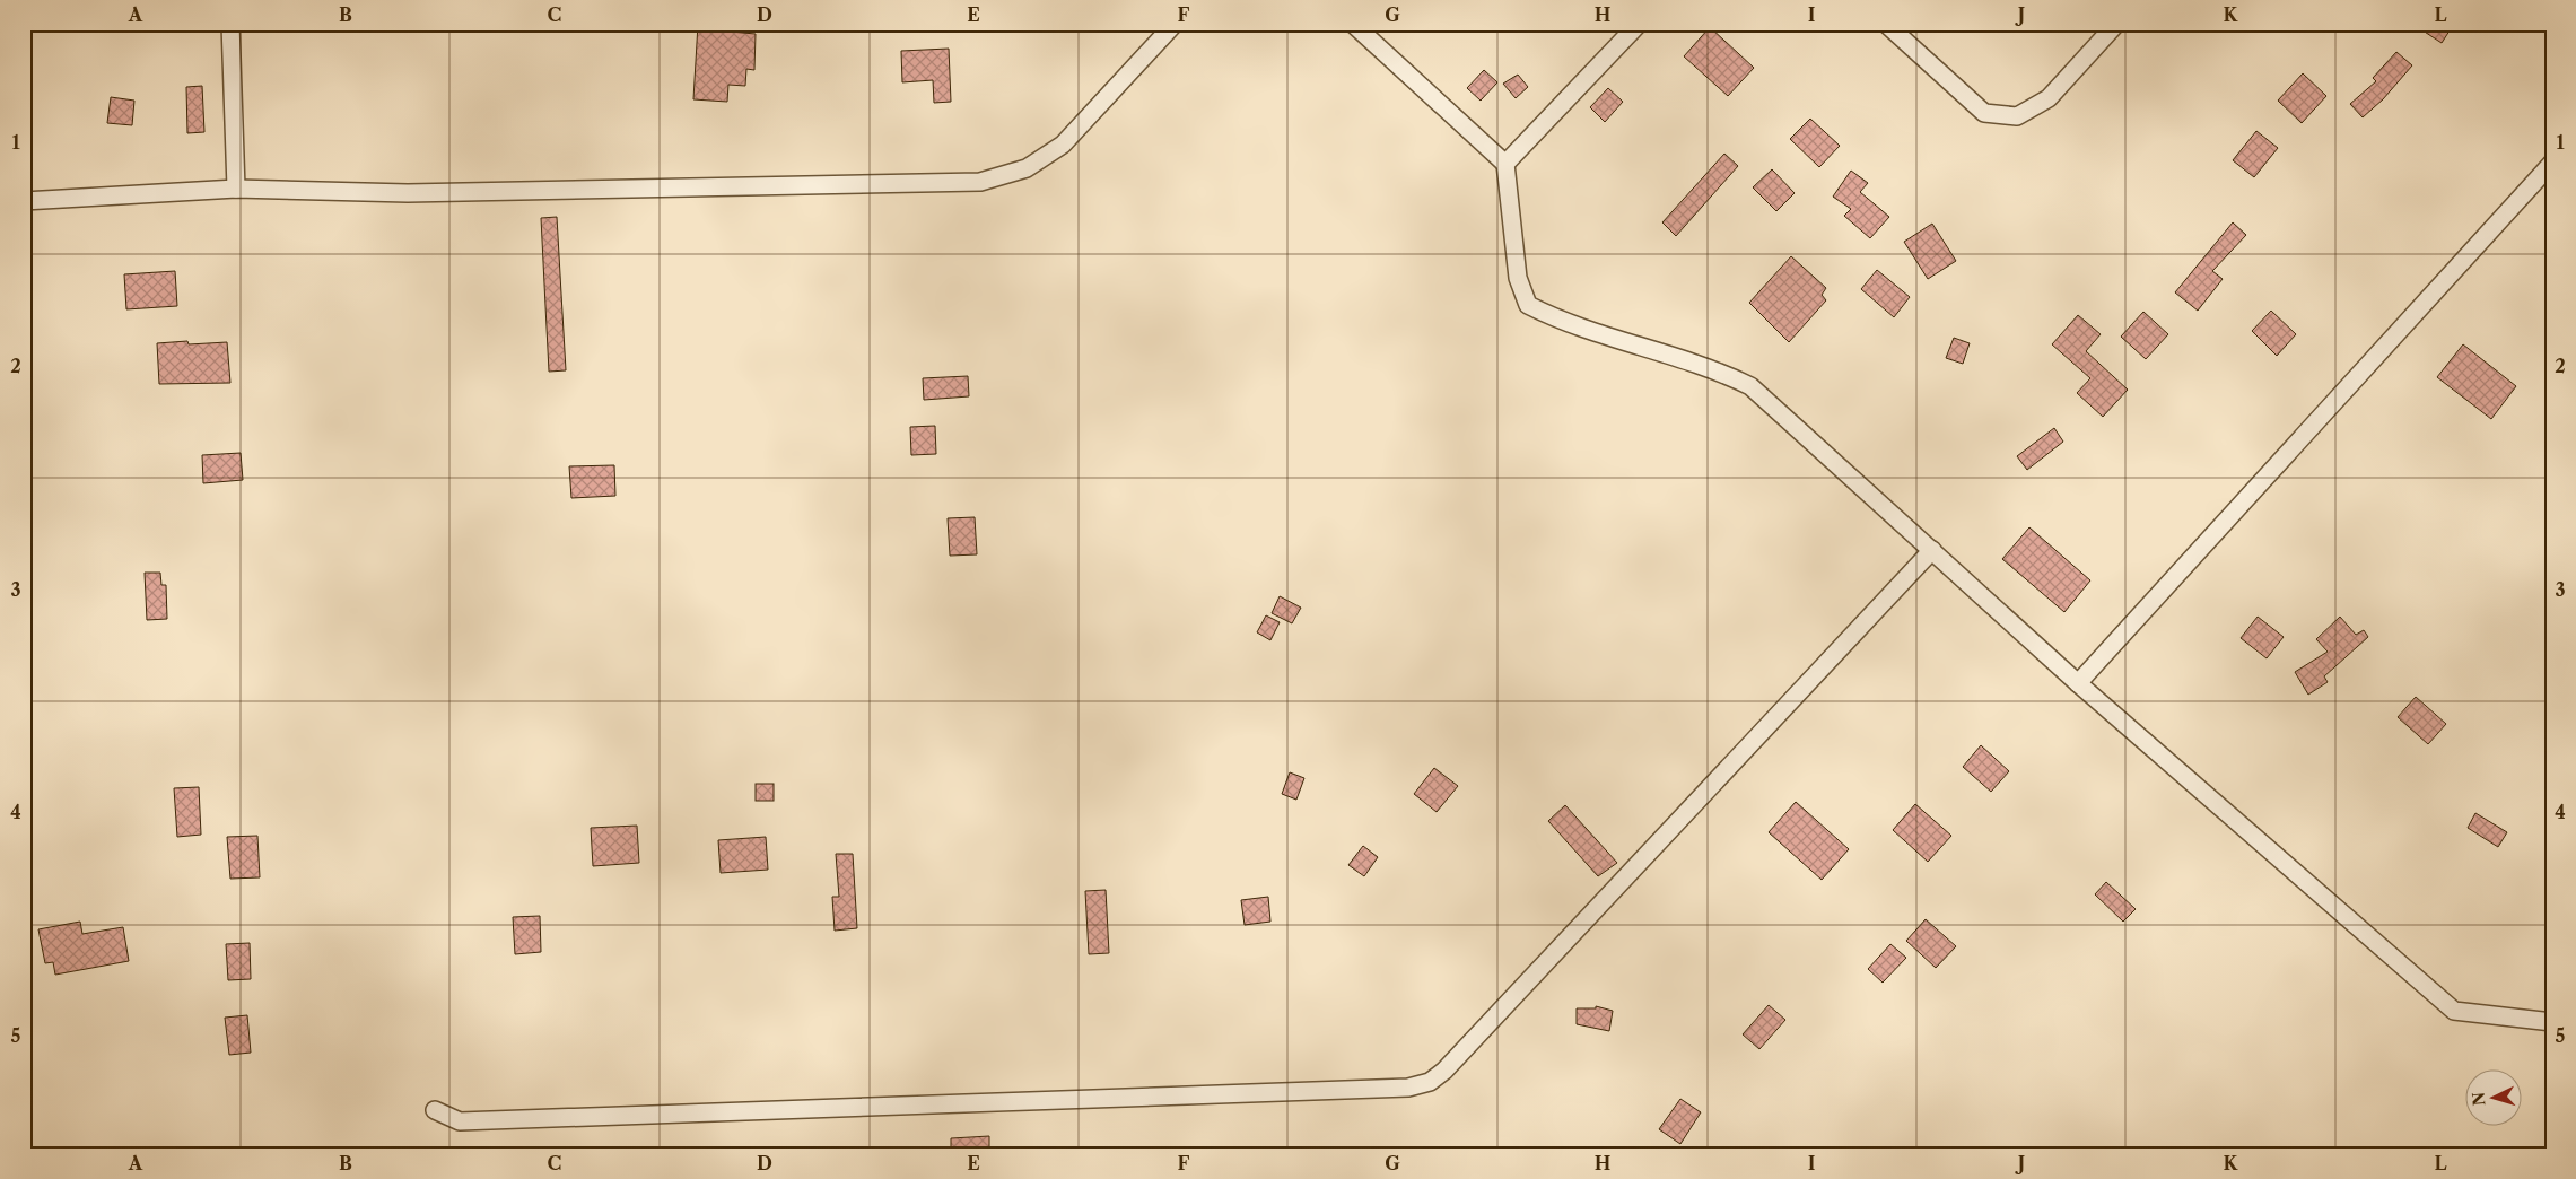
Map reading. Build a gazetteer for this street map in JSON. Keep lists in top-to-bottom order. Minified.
{"north":"left","grid":{"columns":["A","B","C","D","E","F","G","H","I","J","K","L"],"rows":["1","2","3","4","5"]}}
